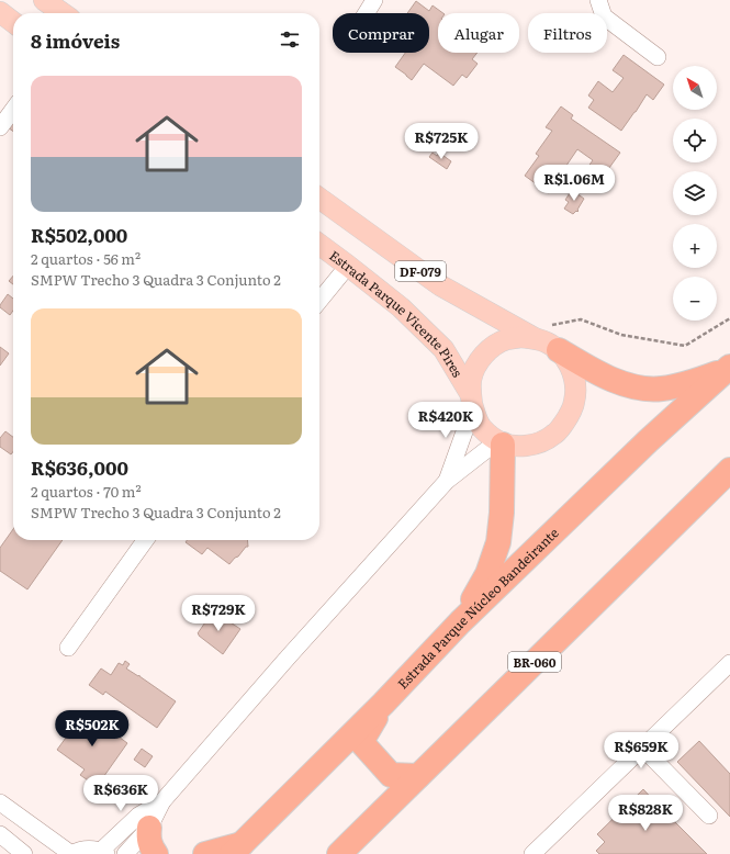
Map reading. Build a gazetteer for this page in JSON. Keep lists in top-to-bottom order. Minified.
{"streets":{"highway":["Estrada Parque Núcleo Bandeirante","BR-060"],"main road":["DF-079","Estrada Parque Vicente Pires"]},"north":"top left","page":{"chip":["Comprar","Alugar","Filtros"],"heading":"8 imóveis","map_buttons":["+","−"],"list":[{"name":"R$502,000","note":"2 quartos · 56 m² · SMPW Trecho 3 Quadra 3 Conjunto 2"},{"name":"R$636,000","note":"2 quartos · 70 m² · SMPW Trecho 3 Quadra 3 Conjunto 2"}],"price":["R$725K","R$1.06M","R$420K","R$729K","R$502K","R$659K","R$636K","R$828K"]}}
